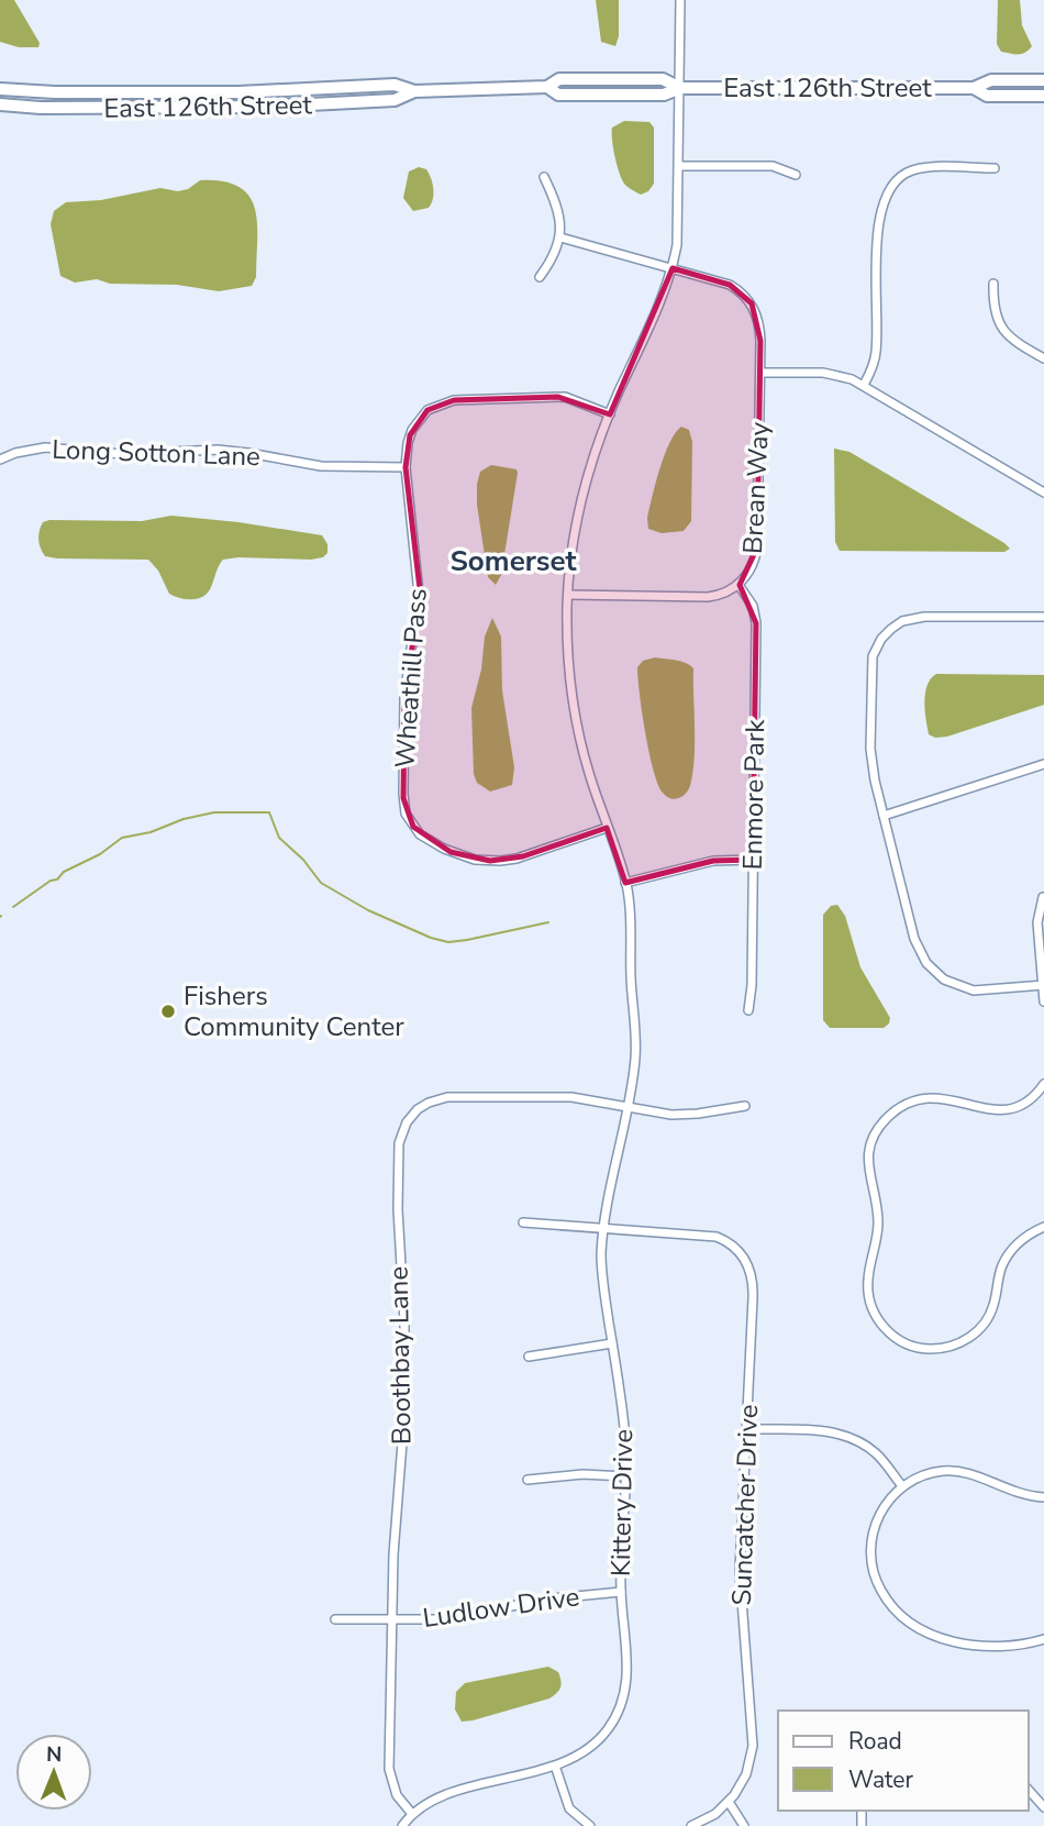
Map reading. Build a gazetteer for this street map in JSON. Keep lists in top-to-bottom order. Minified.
{"streets":{"main road":["East 126th Street"],"street":["Long Sotton Lane","Brean Way","Wheathill Pass","Enmore Park","Boothbay Lane","Kittery Drive","Suncatcher Drive","Ludlow Drive"]},"crossings":[["East 126th Street","Kittery Drive"],["Long Sotton Lane","Wheathill Pass"],["Brean Way","Enmore Park"],["Brean Way","Kittery Drive"],["Wheathill Pass","Kittery Drive"],["Boothbay Lane","Kittery Drive"],["Boothbay Lane","Ludlow Drive"],["Kittery Drive","Suncatcher Drive"],["Kittery Drive","Ludlow Drive"]],"districts":["Somerset"],"places":["Fishers Community Center"],"legend":["Road","Water"],"north":"top"}
